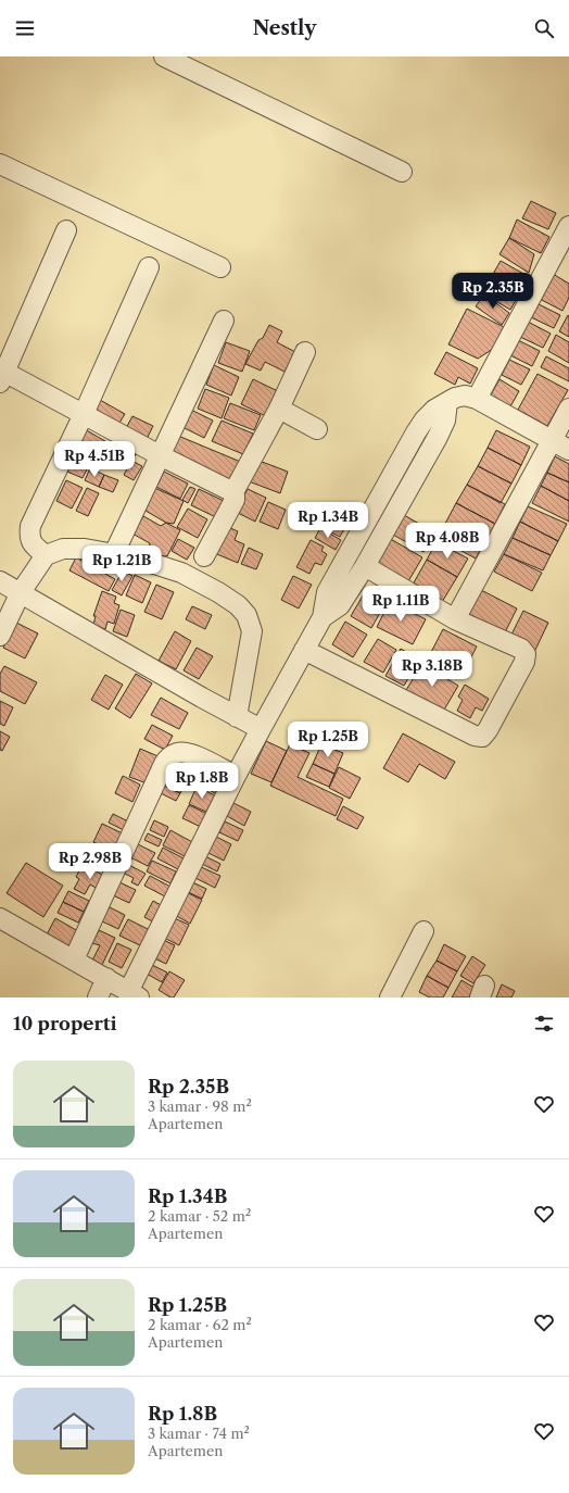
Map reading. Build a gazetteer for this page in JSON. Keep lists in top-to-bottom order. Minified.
{"page":{"header":"Nestly","price":["Rp 2.35B","Rp 4.51B","Rp 1.34B","Rp 4.08B","Rp 1.21B","Rp 1.11B","Rp 3.18B","Rp 1.25B","Rp 1.8B","Rp 2.98B"],"heading":"10 properti","list":[{"name":"Rp 2.35B","note":"3 kamar · 98 m² · Apartemen"},{"name":"Rp 1.34B","note":"2 kamar · 52 m² · Apartemen"},{"name":"Rp 1.25B","note":"2 kamar · 62 m² · Apartemen"},{"name":"Rp 1.8B","note":"3 kamar · 74 m² · Apartemen"}]}}
